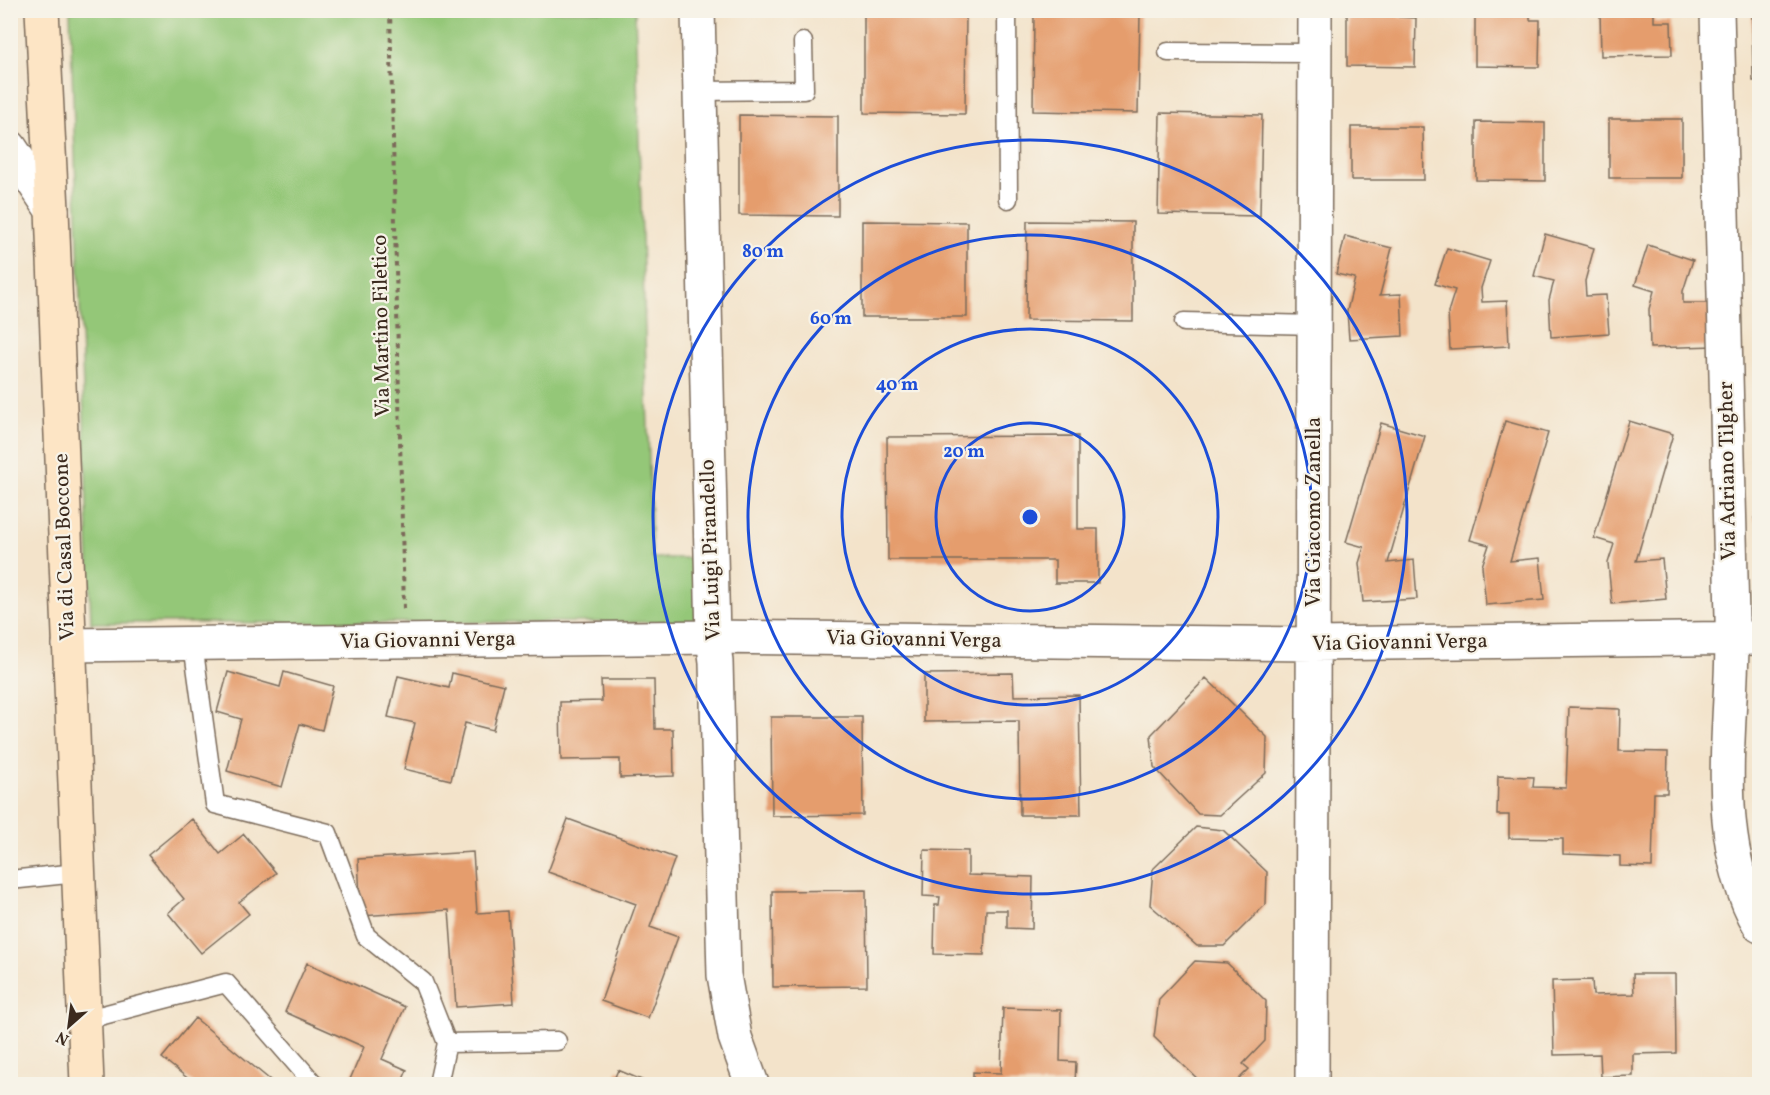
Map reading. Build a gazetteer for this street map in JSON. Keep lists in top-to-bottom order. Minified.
{"streets":{"street":["Via Adriano Tilgher","Via Giacomo Zanella","Via di Casal Boccone","Via Luigi Pirandello","Via Giovanni Verga"],"path":["Via Martino Filetico"]},"crossings":[["Via Martino Filetico","Via Giovanni Verga"],["Via Adriano Tilgher","Via Giovanni Verga"],["Via Giacomo Zanella","Via Giovanni Verga"],["Via di Casal Boccone","Via Giovanni Verga"],["Via Luigi Pirandello","Via Giovanni Verga"]],"north":"bottom left","rings":["80 m","60 m","40 m","20 m"]}
